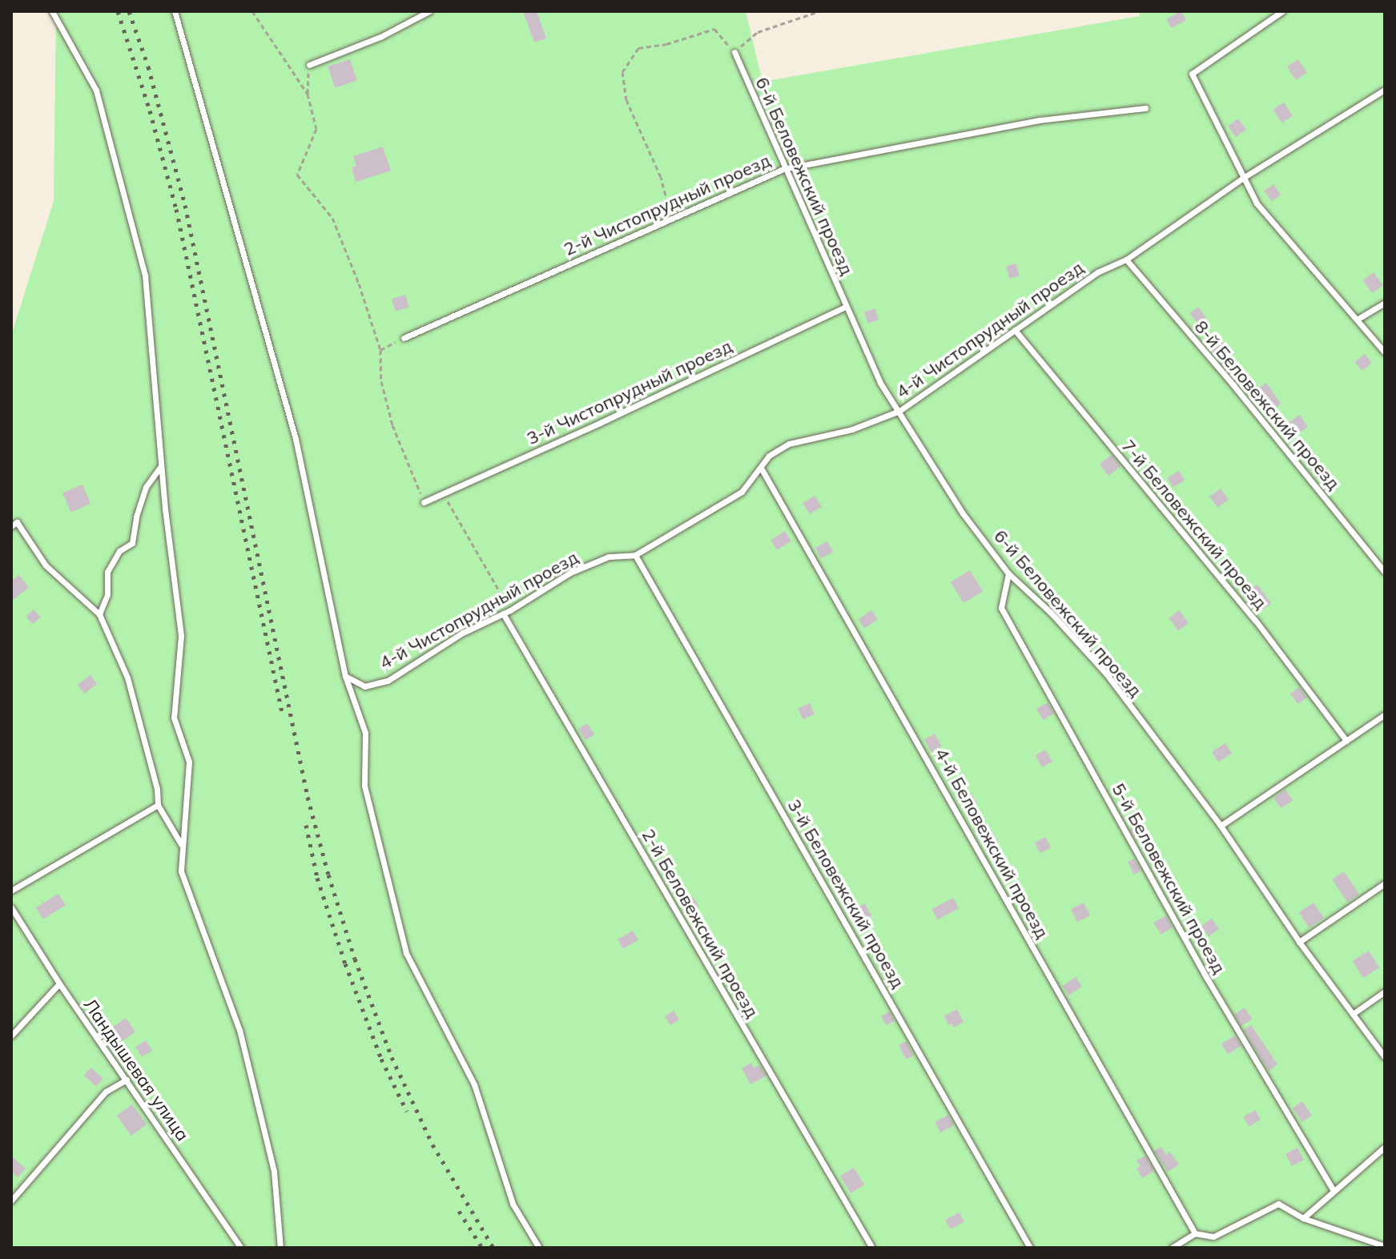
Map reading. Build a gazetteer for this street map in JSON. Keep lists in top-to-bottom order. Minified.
{"streets":{"lane":["6-й Беловежский проезд","2-й Чистопрудный проезд","4-й Чистопрудный проезд","3-й Чистопрудный проезд","8-й Беловежский проезд","7-й Беловежский проезд","4-й Беловежский проезд","5-й Беловежский проезд","3-й Беловежский проезд","2-й Беловежский проезд","Ландышевая улица"]},"crossings":[["6-й Беловежский проезд","2-й Чистопрудный проезд"],["6-й Беловежский проезд","4-й Чистопрудный проезд"],["6-й Беловежский проезд","3-й Чистопрудный проезд"],["6-й Беловежский проезд","5-й Беловежский проезд"],["4-й Чистопрудный проезд","8-й Беловежский проезд"],["4-й Чистопрудный проезд","7-й Беловежский проезд"],["4-й Чистопрудный проезд","4-й Беловежский проезд"],["4-й Чистопрудный проезд","3-й Беловежский проезд"],["4-й Чистопрудный проезд","2-й Беловежский проезд"]]}
